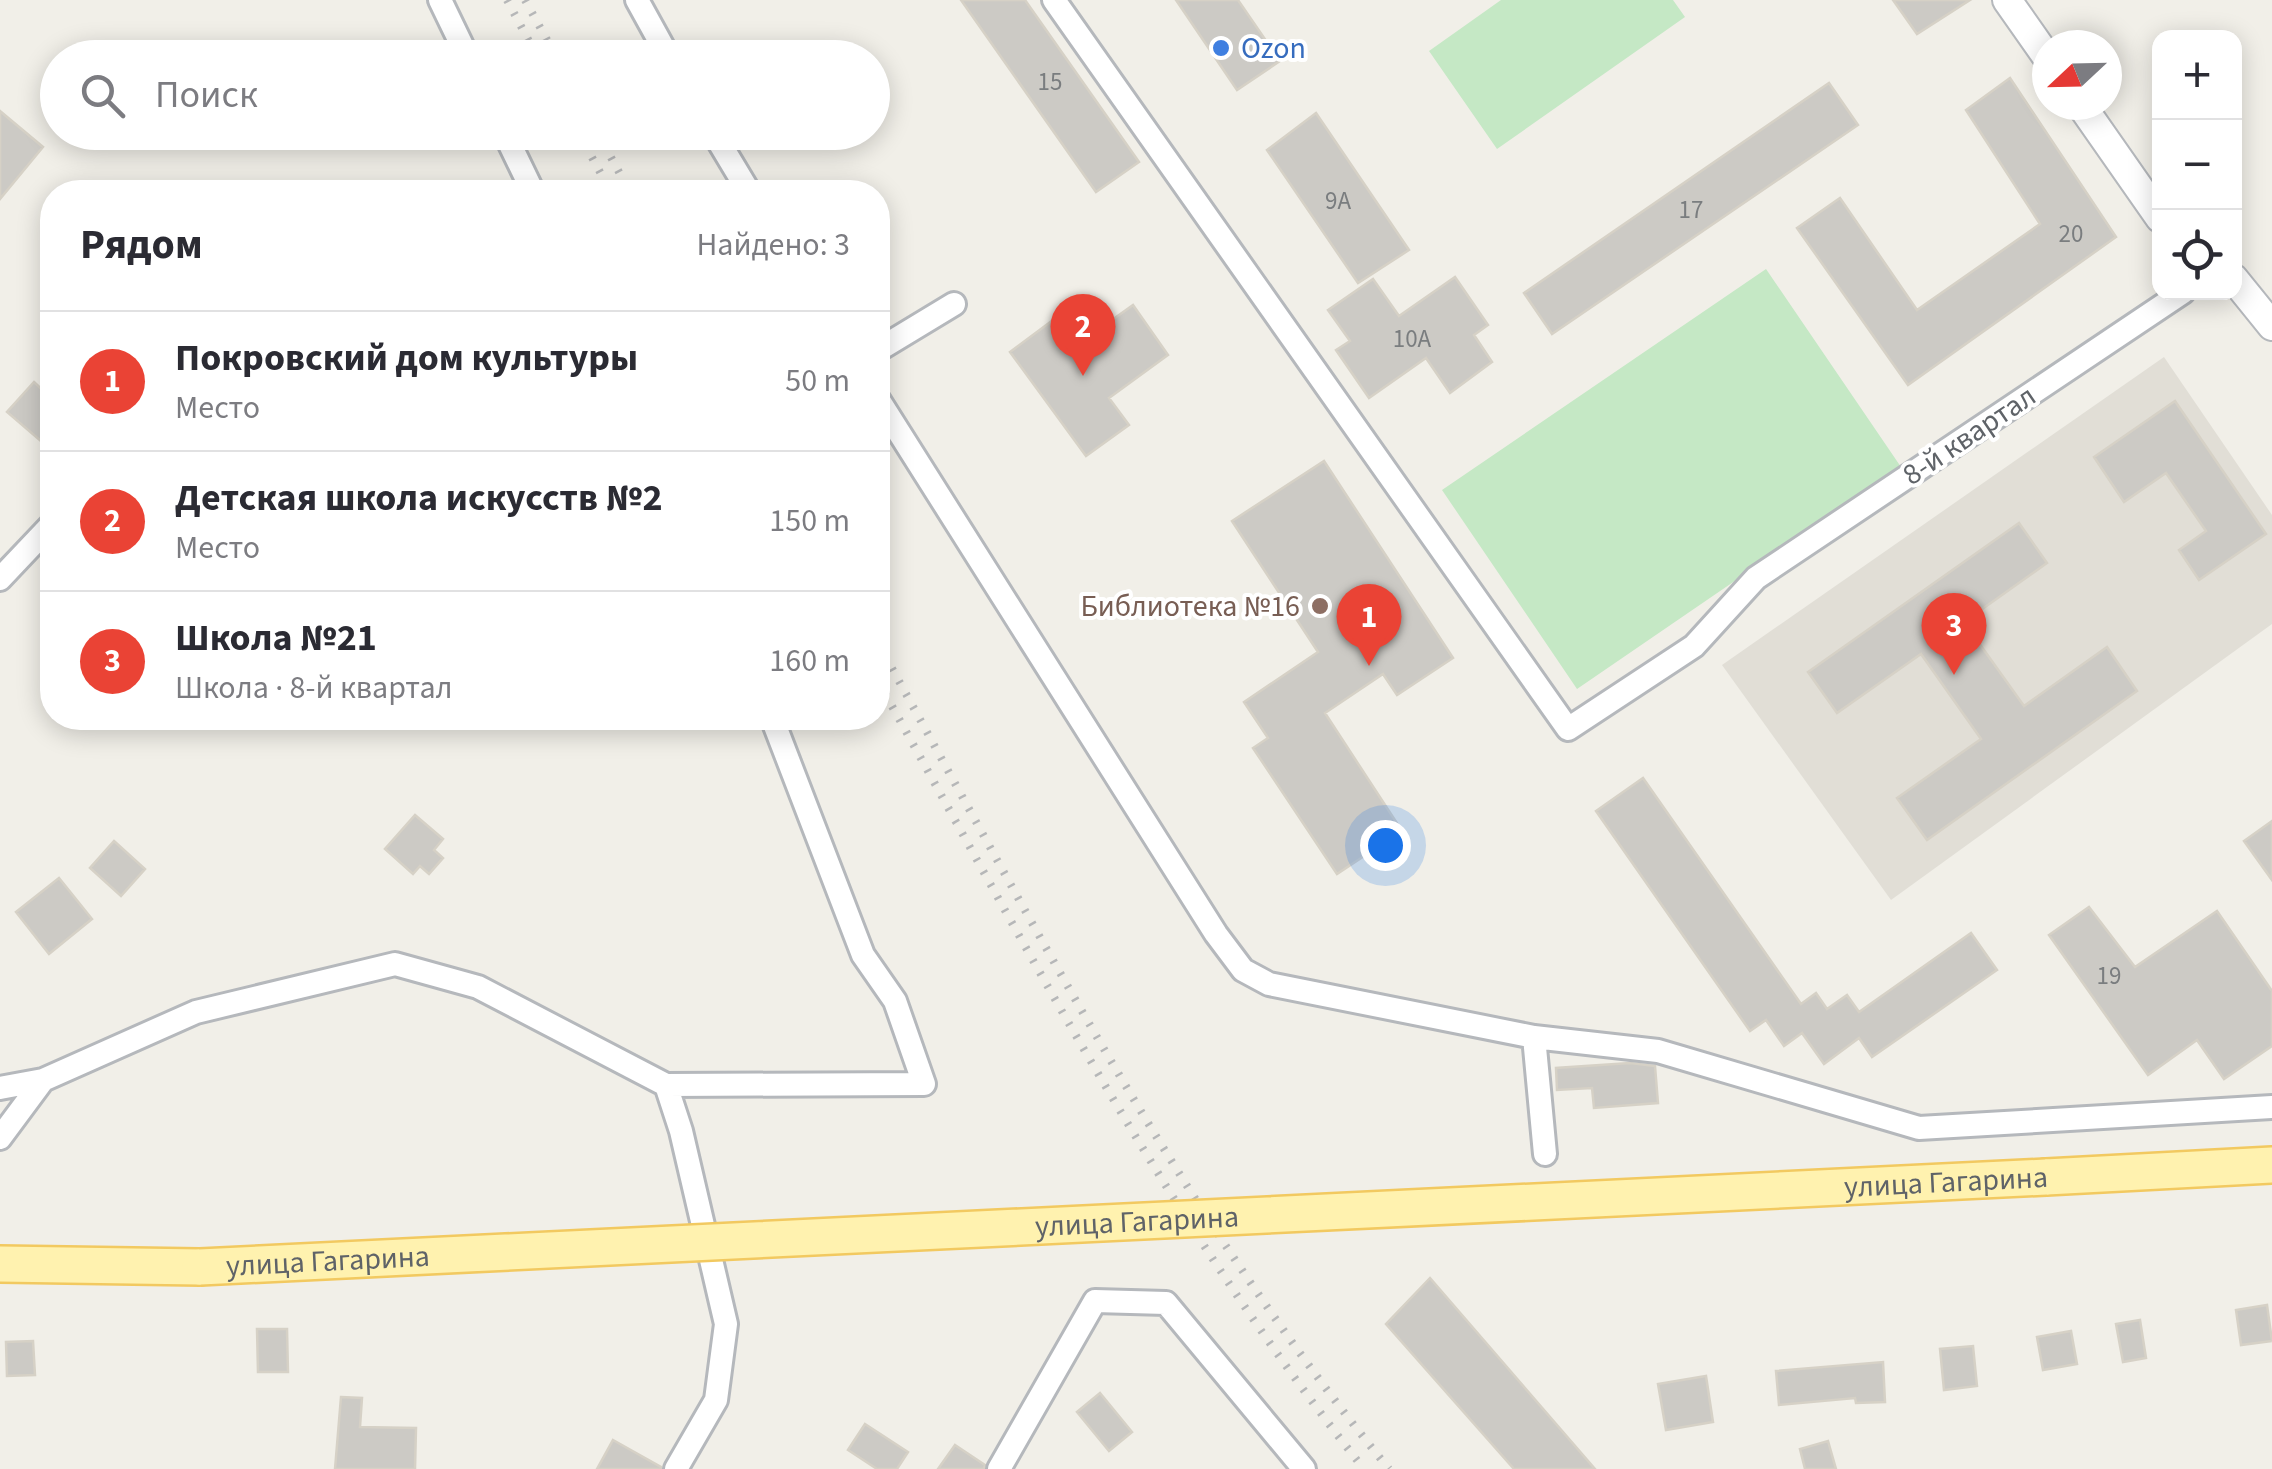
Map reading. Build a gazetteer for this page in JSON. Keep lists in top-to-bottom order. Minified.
{"streets":{"main road":["улица Гагарина"],"street":["8-й квартал"]},"places":["Ozon","Библиотека №16"],"house_numbers":["15","9А","17","20","10А","19"],"north":"left","page":{"map_buttons":["+","−"],"search":"Поиск","heading":["Рядом","Найдено: 3"],"pins":["2","1","3"],"list":[{"mark":"1","name":"Покровский дом культуры","note":"Место","value":"50 m"},{"mark":"2","name":"Детская школа искусств №2","note":"Место","value":"150 m"},{"mark":"3","name":"Школа №21","note":"Школа · 8-й квартал","value":"160 m"}]}}
